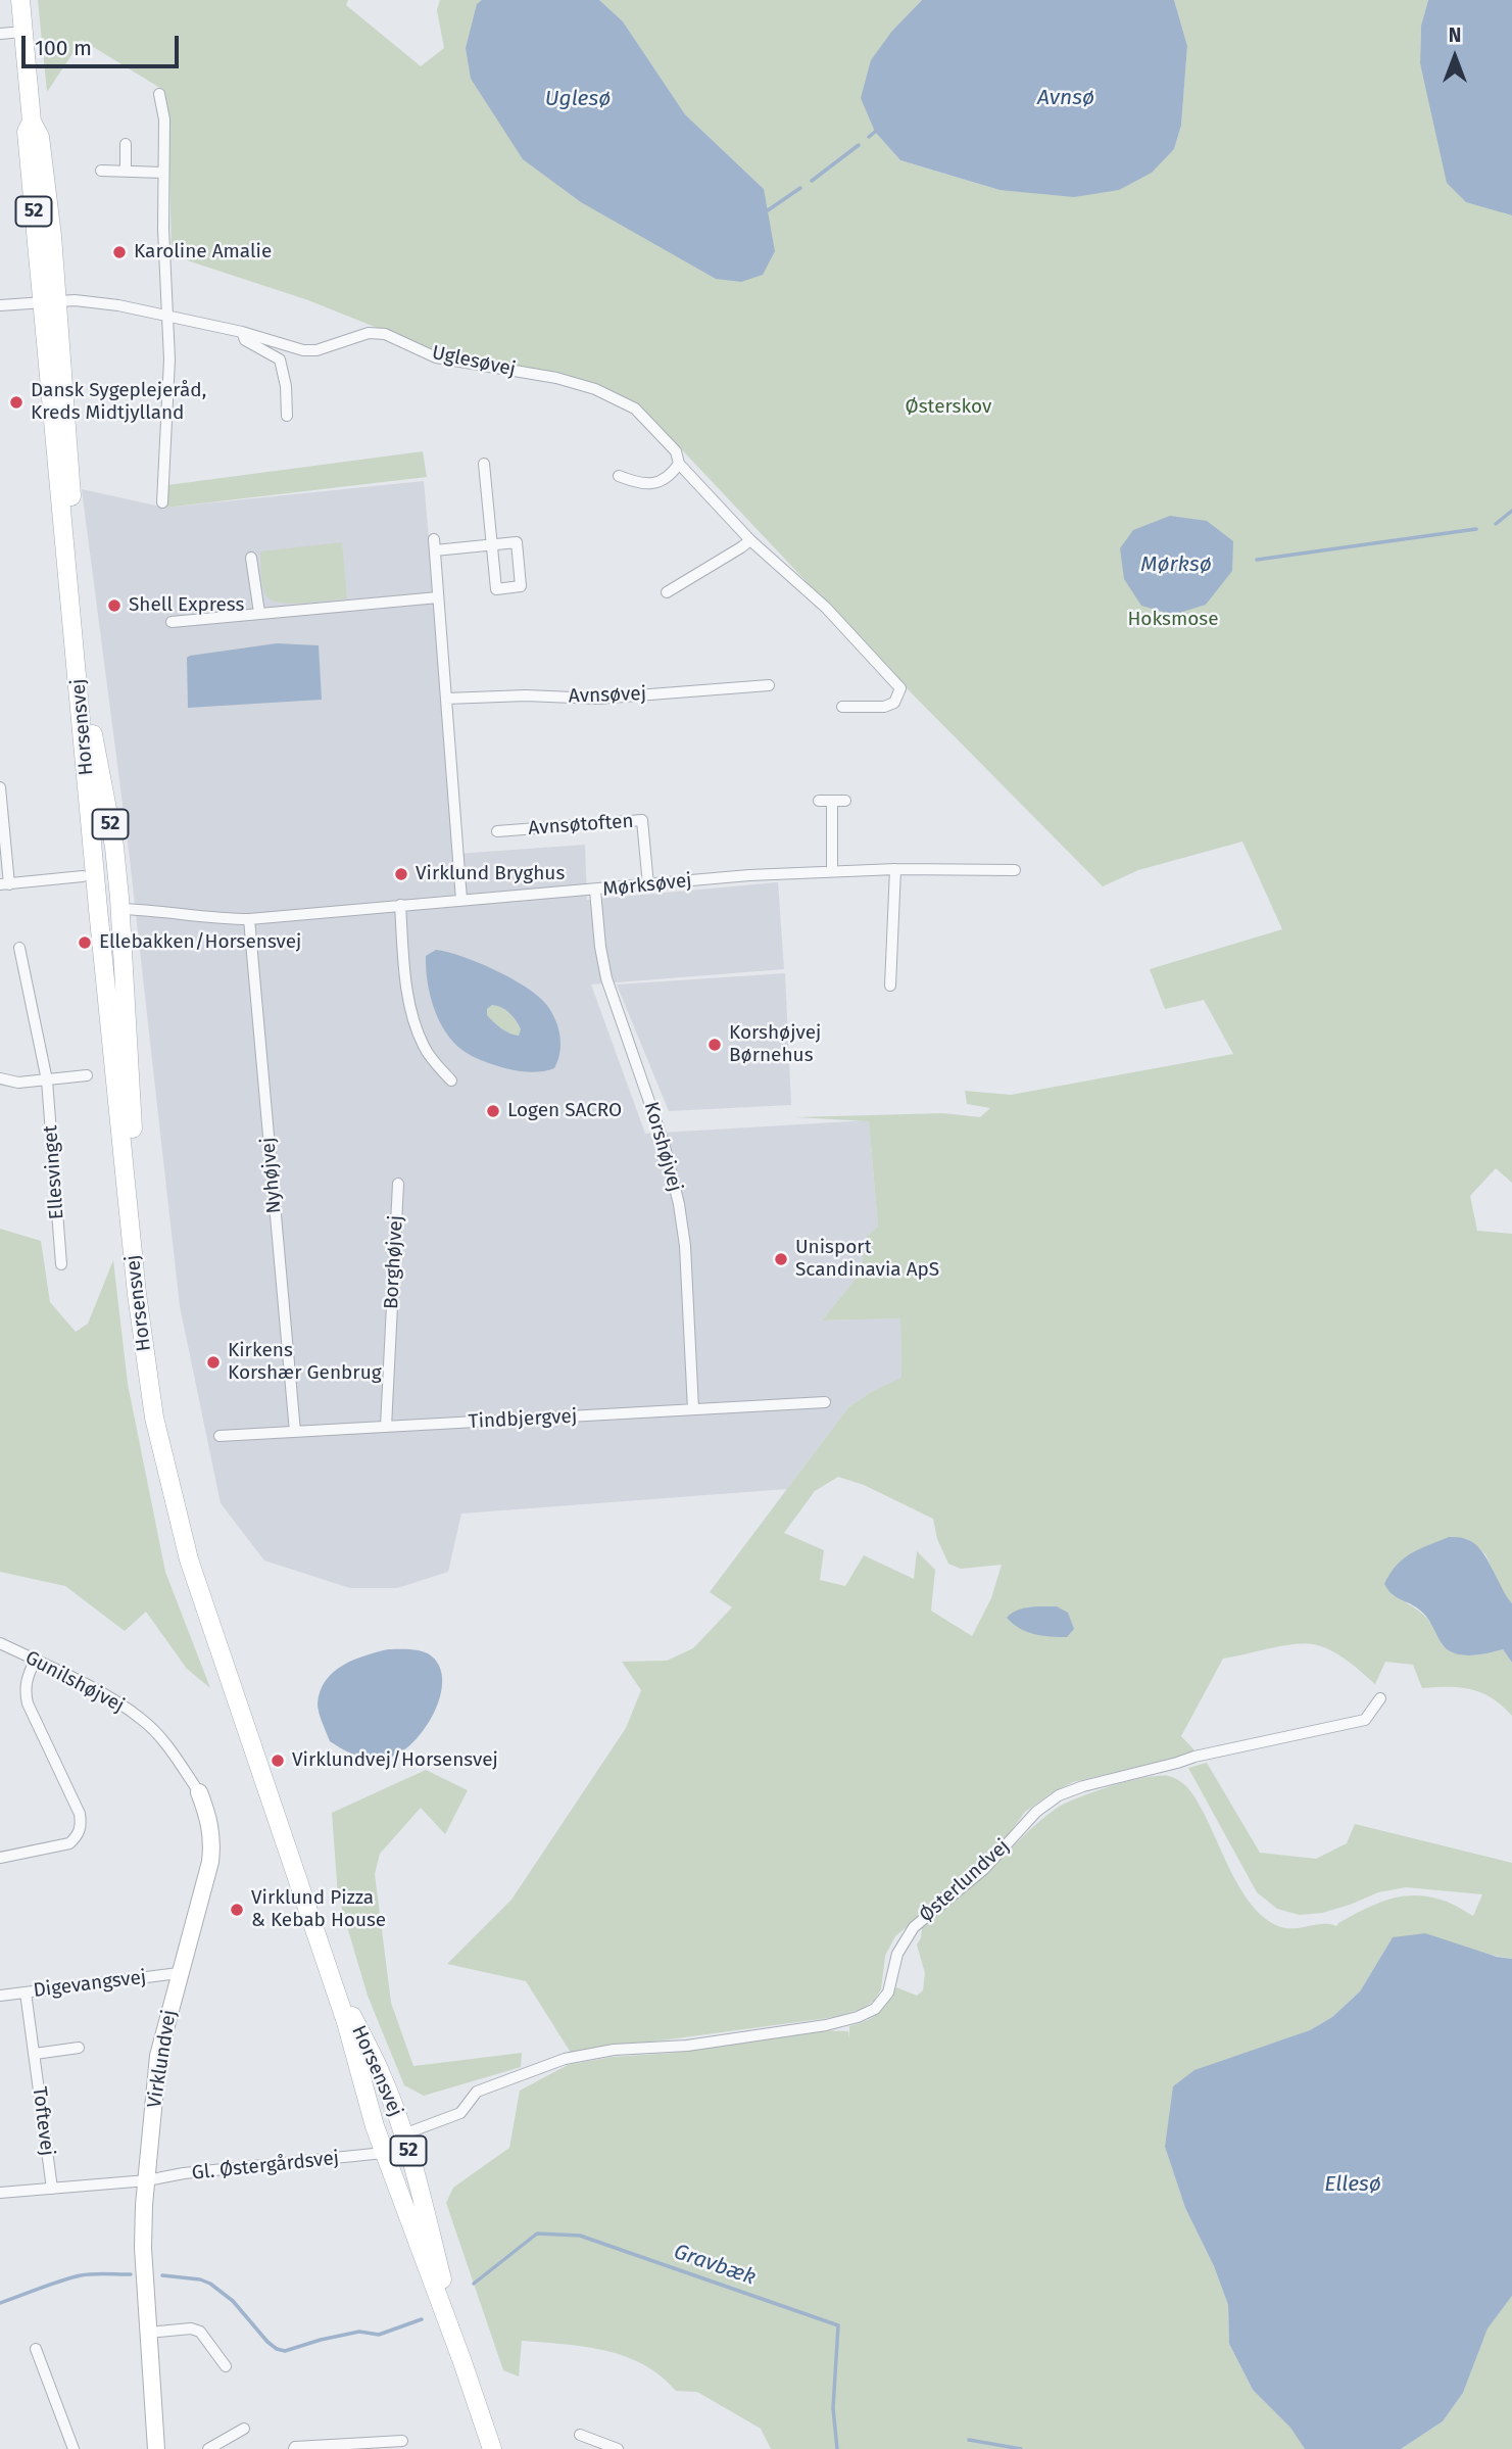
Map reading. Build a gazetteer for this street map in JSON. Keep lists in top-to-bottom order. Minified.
{"streets":{"main road":["52","Horsensvej"],"street":["Uglesøvej","Avnsøvej","Avnsøtoften","Mørksøvej","Korshøjvej","Ellesvinget","Nyhøjvej","Borghøjvej","Tindbjergvej","Gunilshøjvej","Østerlundvej","Digevangsvej","Virklundvej","Toftevej","Gl. Østergårdsvej"]},"crossings":[["52","Horsensvej"],["52","Mørksøvej"],["Uglesøvej","Horsensvej"],["Horsensvej","Mørksøvej"],["Horsensvej","Østerlundvej"],["Horsensvej","Gl. Østergårdsvej"],["Avnsøtoften","Mørksøvej"],["Mørksøvej","Korshøjvej"],["Mørksøvej","Nyhøjvej"],["Korshøjvej","Tindbjergvej"],["Nyhøjvej","Tindbjergvej"],["Borghøjvej","Tindbjergvej"],["Gunilshøjvej","Virklundvej"],["Østerlundvej","Gl. Østergårdsvej"],["Digevangsvej","Virklundvej"],["Digevangsvej","Toftevej"],["Virklundvej","Gl. Østergårdsvej"],["Toftevej","Gl. Østergårdsvej"]],"water":["Avnsø","Uglesø","Mørksø","Ellesø","Gravbæk"],"parks":["Østerskov","Hoksmose"],"places":["Karoline Amalie","Dansk Sygeplejeråd, Kreds Midtjylland","Shell Express","Virklund Bryghus","Ellebakken/Horsensvej","Korshøjvej Børnehus","Logen SACRO","Unisport Scandinavia ApS","Kirkens Korshær Genbrug","Virklundvej/Horsensvej","Virklund Pizza & Kebab House"],"scale_bar":"100 m","north":"top"}
